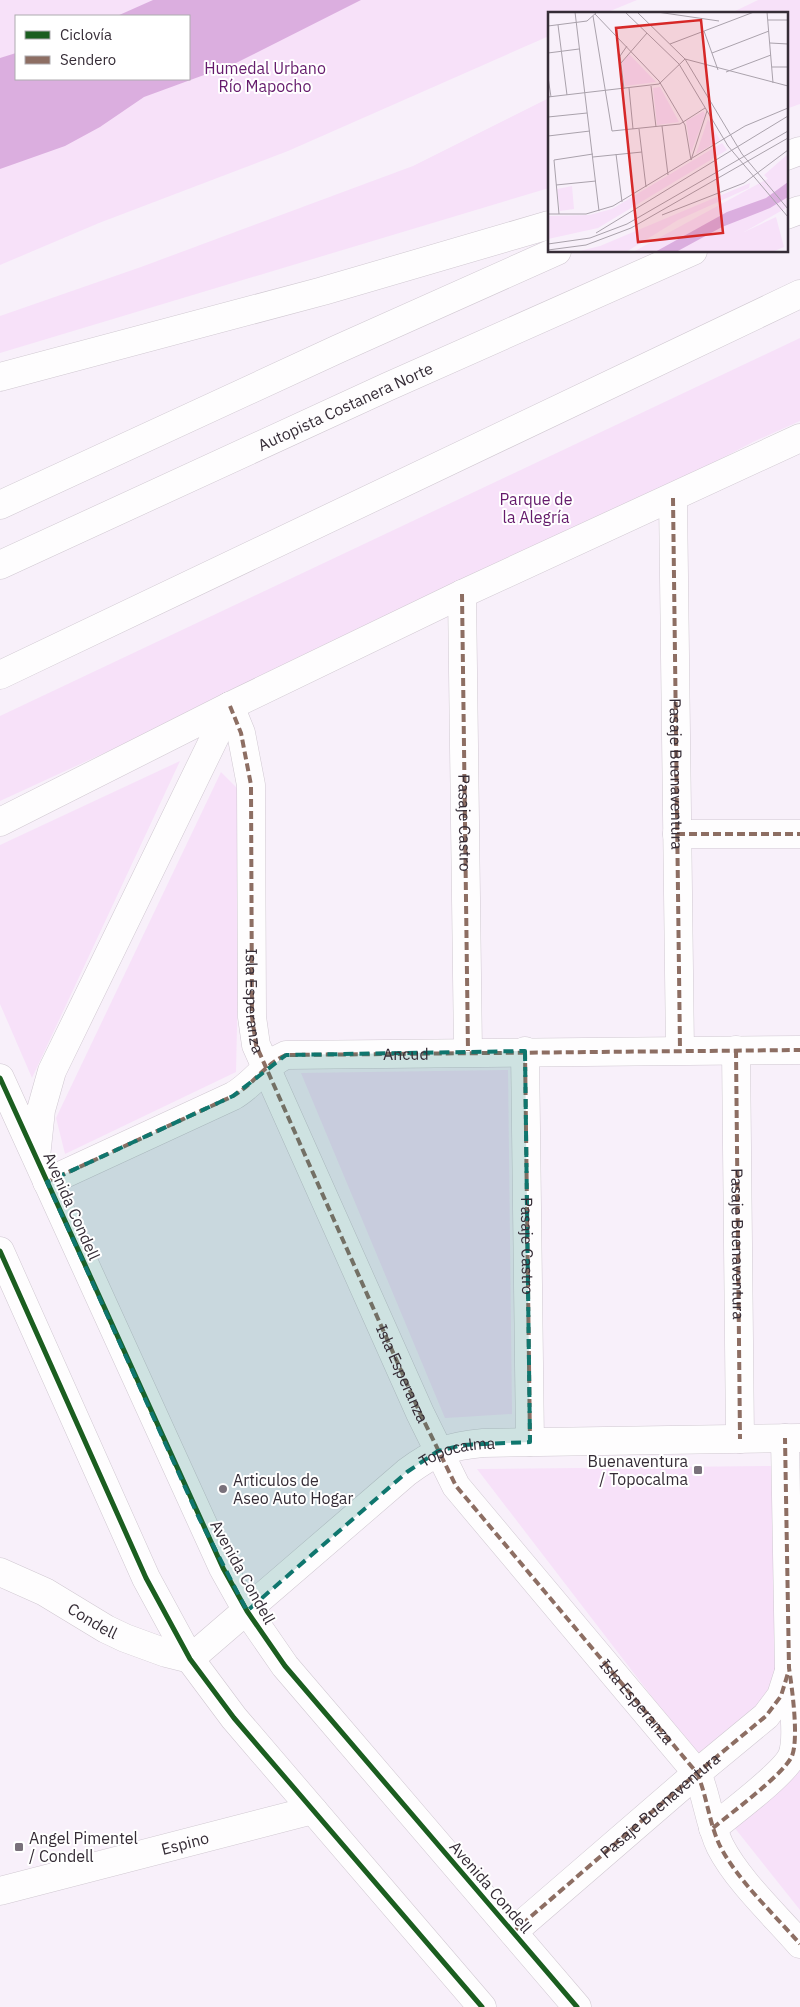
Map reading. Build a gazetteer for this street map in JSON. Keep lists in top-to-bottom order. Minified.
{"streets":{"main road":["Autopista Costanera Norte","Pasaje Buenaventura","Pasaje Castro","Isla Esperanza","Ancud","Avenida Condell","Topocalma","Condell","Espino"]},"crossings":[["Pasaje Buenaventura","Isla Esperanza"],["Pasaje Buenaventura","Ancud"],["Pasaje Buenaventura","Avenida Condell"],["Pasaje Buenaventura","Topocalma"],["Pasaje Castro","Ancud"],["Pasaje Castro","Topocalma"],["Isla Esperanza","Ancud"],["Isla Esperanza","Topocalma"],["Ancud","Avenida Condell"],["Avenida Condell","Topocalma"],["Topocalma","Condell"]],"parks":["Humedal Urbano Río Mapocho","Parque de la Alegría"],"places":{"transit":["Buenaventura / Topocalma","Angel Pimentel / Condell"],"other":["Articulos de Aseo Auto Hogar"]},"legend":["Ciclovía","Sendero"]}
